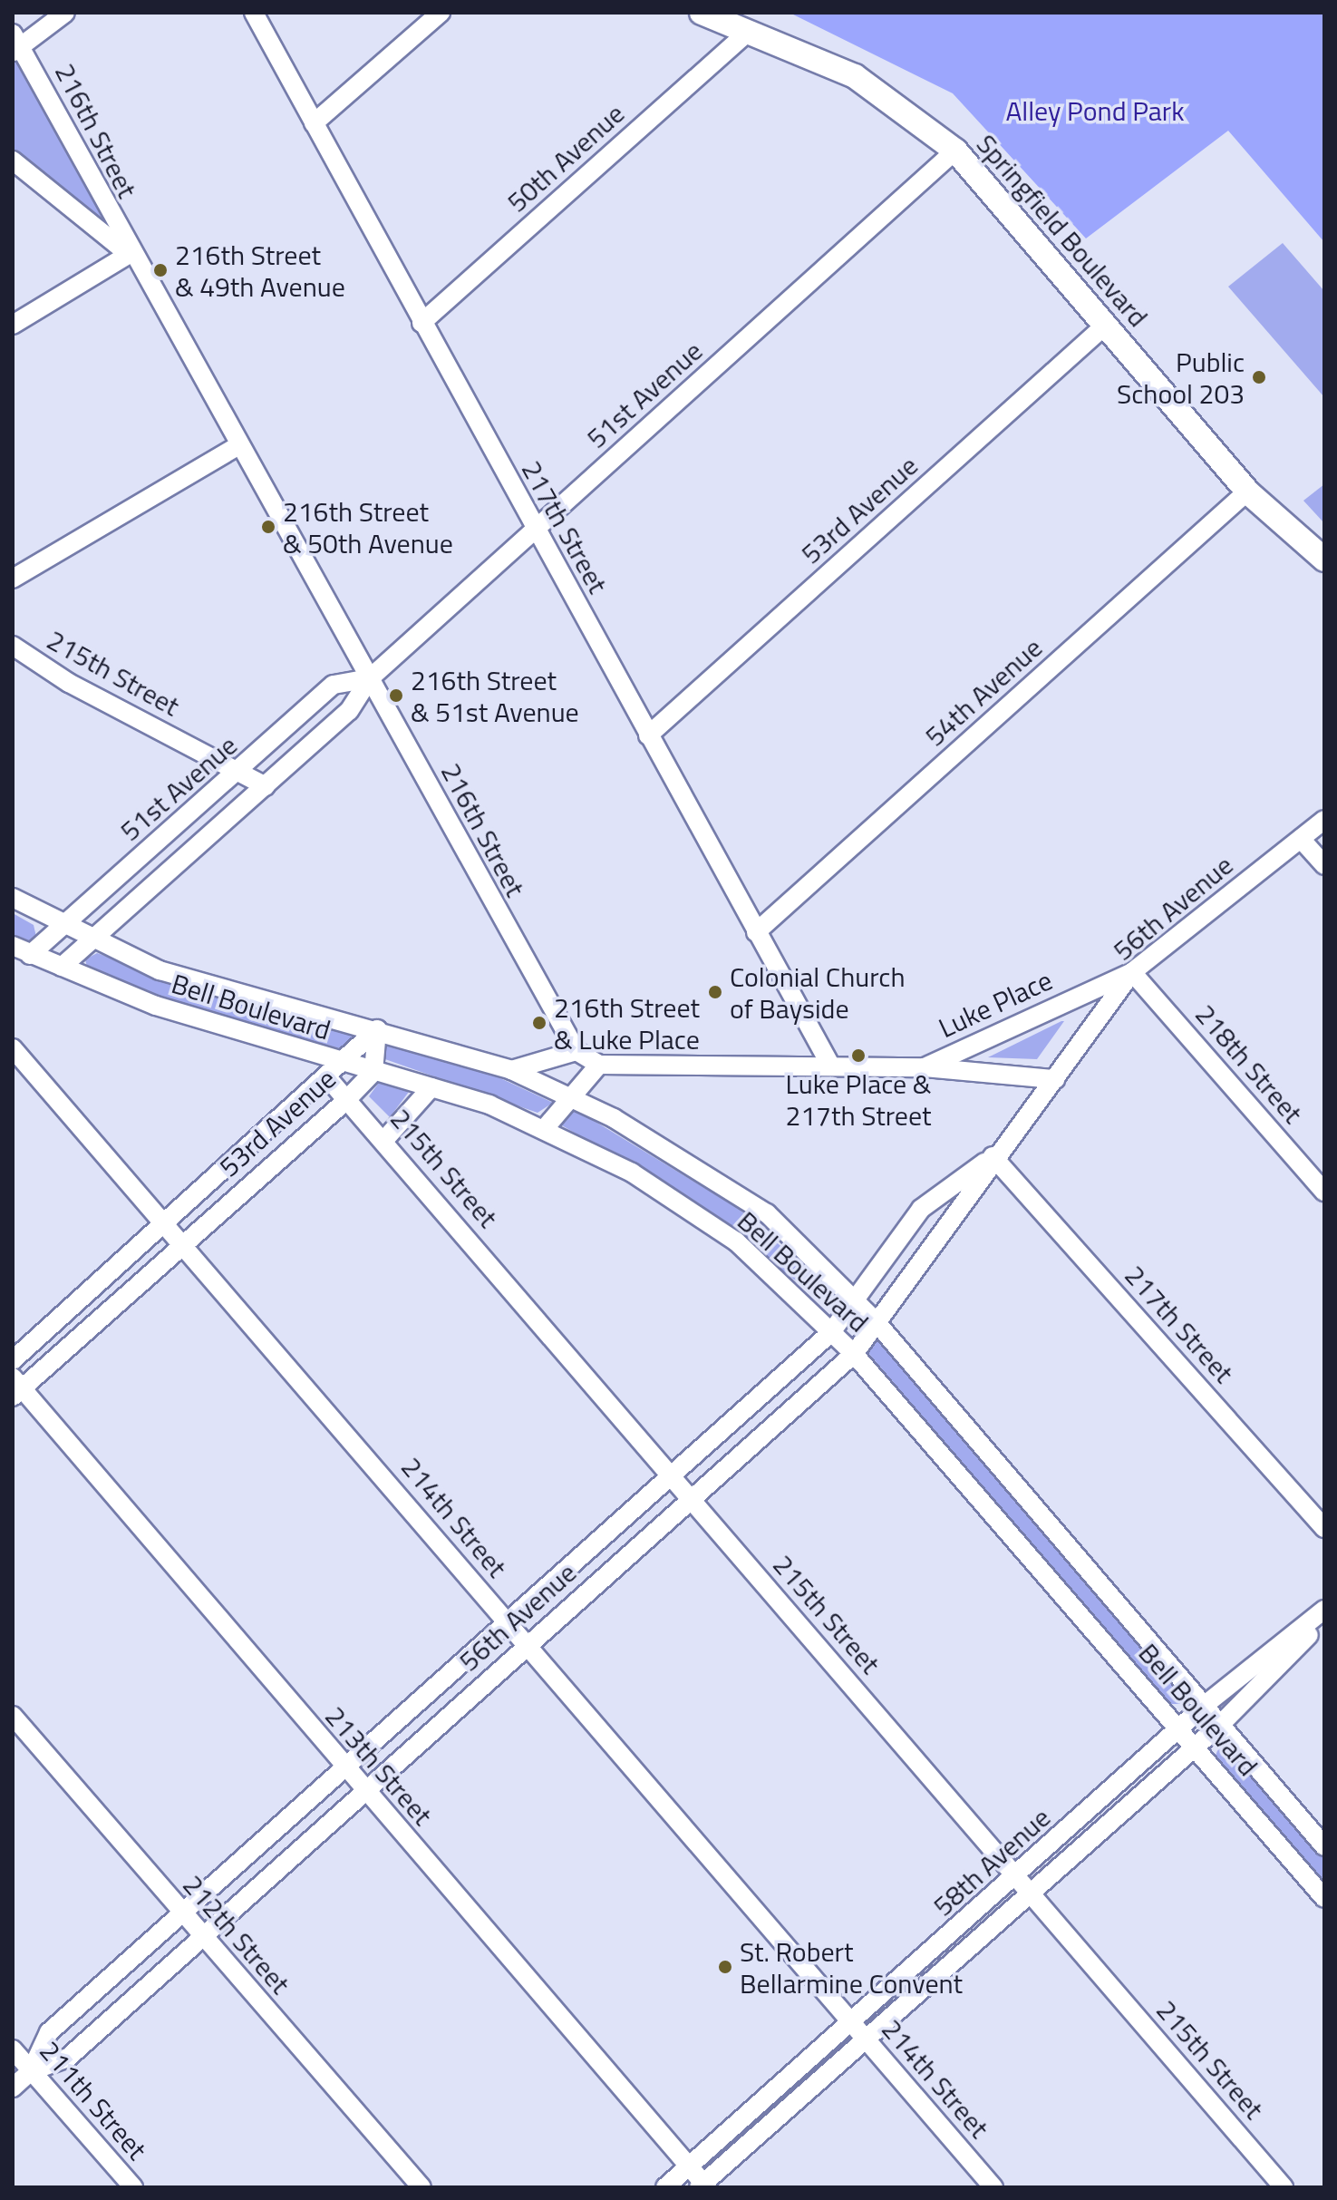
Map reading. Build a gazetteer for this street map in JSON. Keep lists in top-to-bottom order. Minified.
{"streets":{"main road":["Springfield Boulevard"],"street":["216th Street","50th Avenue","51st Avenue","53rd Avenue","217th Street","215th Street","54th Avenue","56th Avenue","Luke Place","Bell Boulevard","218th Street","214th Street","213th Street","58th Avenue","212th Street","211th Street"]},"crossings":[["216th Street","51st Avenue"],["50th Avenue","Springfield Boulevard"],["50th Avenue","217th Street"],["Springfield Boulevard","51st Avenue"],["Springfield Boulevard","53rd Avenue"],["Springfield Boulevard","54th Avenue"],["51st Avenue","217th Street"],["51st Avenue","215th Street"],["51st Avenue","Bell Boulevard"],["53rd Avenue","217th Street"],["53rd Avenue","215th Street"],["53rd Avenue","Bell Boulevard"],["53rd Avenue","214th Street"],["53rd Avenue","213th Street"],["217th Street","54th Avenue"],["217th Street","56th Avenue"],["217th Street","Luke Place"],["215th Street","56th Avenue"],["215th Street","58th Avenue"],["56th Avenue","Luke Place"],["56th Avenue","Bell Boulevard"],["56th Avenue","218th Street"],["56th Avenue","214th Street"],["56th Avenue","213th Street"],["56th Avenue","212th Street"],["56th Avenue","211th Street"],["Luke Place","218th Street"],["Bell Boulevard","58th Avenue"],["214th Street","58th Avenue"],["213th Street","58th Avenue"]],"parks":["Alley Pond Park"],"places":["216th Street & 49th Avenue","Public School 203","216th Street & 50th Avenue","216th Street & 51st Avenue","Colonial Church of Bayside","216th Street & Luke Place","Luke Place & 217th Street","St. Robert Bellarmine Convent"]}
